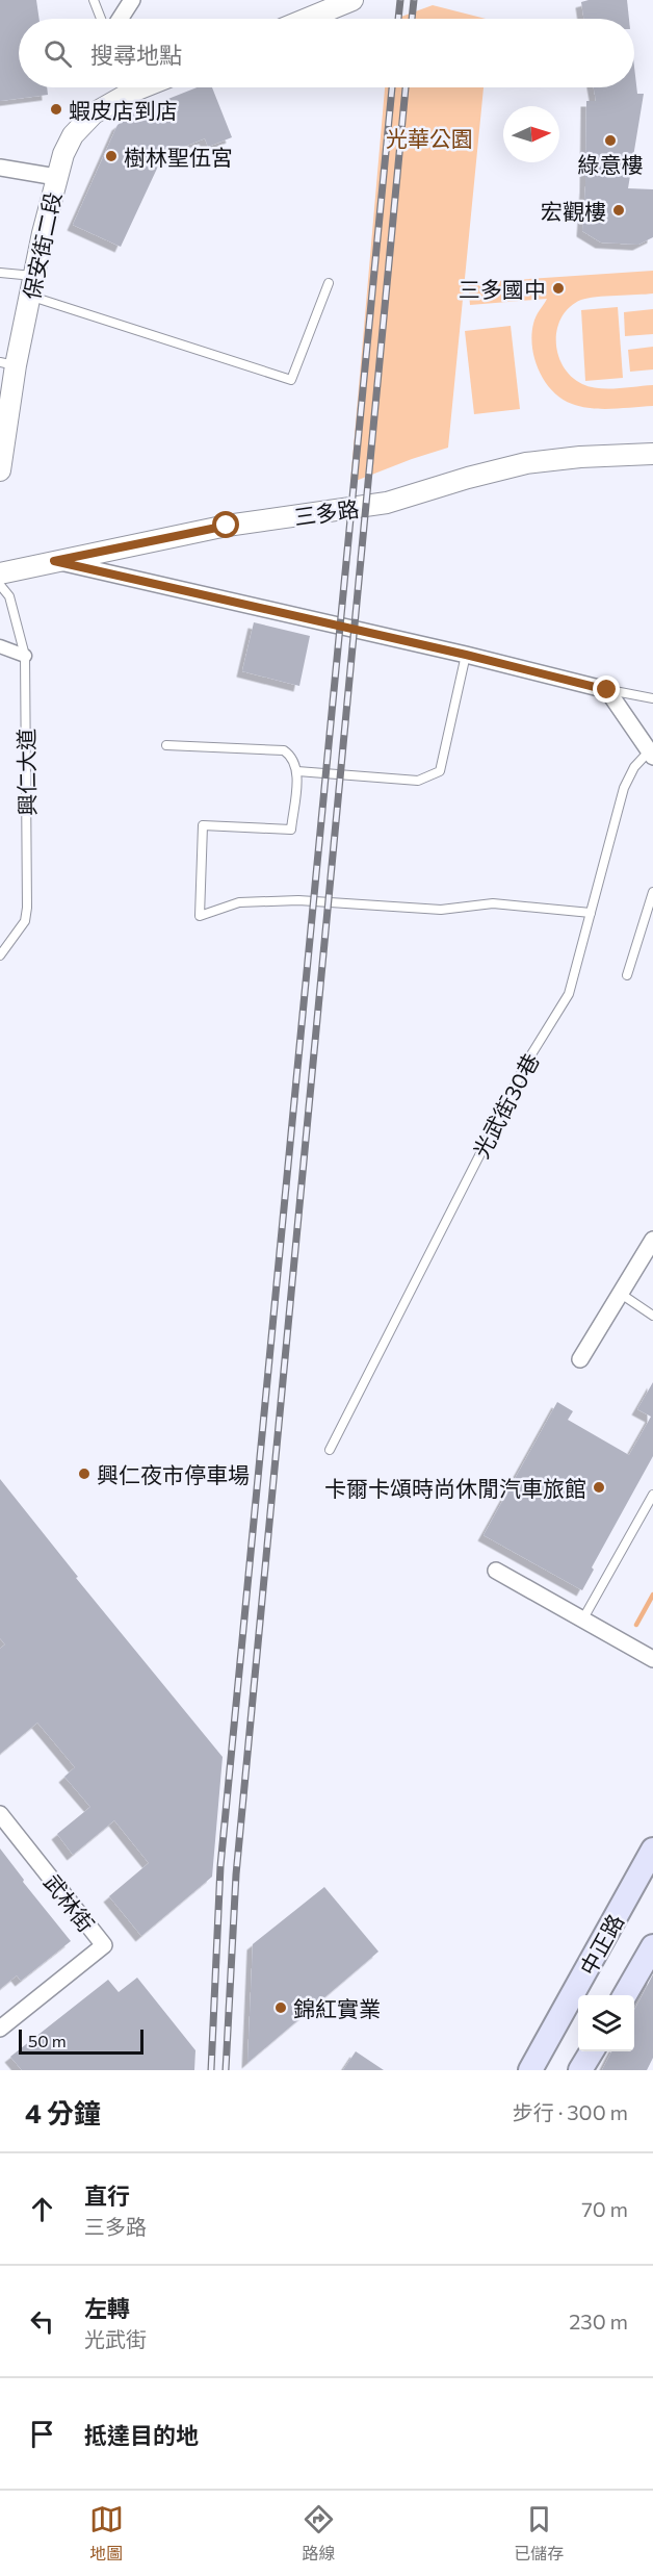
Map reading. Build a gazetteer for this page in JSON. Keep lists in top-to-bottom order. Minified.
{"streets":{"main road":["中正路"],"street":["保安街二段","三多路","武林街"],"lane":["興仁大道","光武街30巷"]},"parks":["光華公園"],"places":["蝦皮店到店","綠意樓","樹林聖伍宮","宏觀樓","三多國中","興仁夜市停車場","卡爾卡頌時尚休閒汽車旅館","錦紅實業"],"scale_bar":"50 m","north":"right","page":{"search":"搜尋地點","scale":"50 m","heading":["4 分鐘","步行 · 300 m"],"list":[["直行","三多路","70 m"],["左轉","光武街","230 m"],"抵達目的地"],"nav":["地圖","路線","已儲存"]}}
